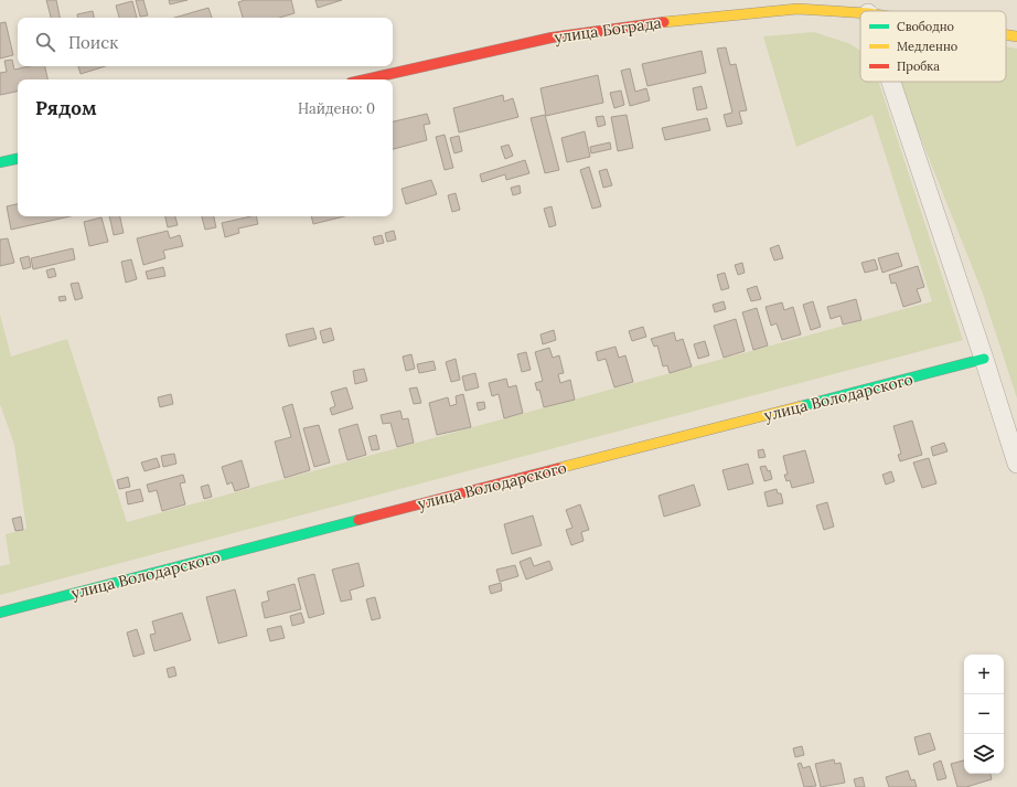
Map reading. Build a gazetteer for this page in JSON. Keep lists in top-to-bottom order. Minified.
{"streets":{"street":["улица Бограда","улица Володарского"]},"legend":["Свободно","Медленно","Пробка"],"page":{"search":"Поиск","heading":["Рядом","Найдено: 0"],"map_buttons":["+","−"]}}
